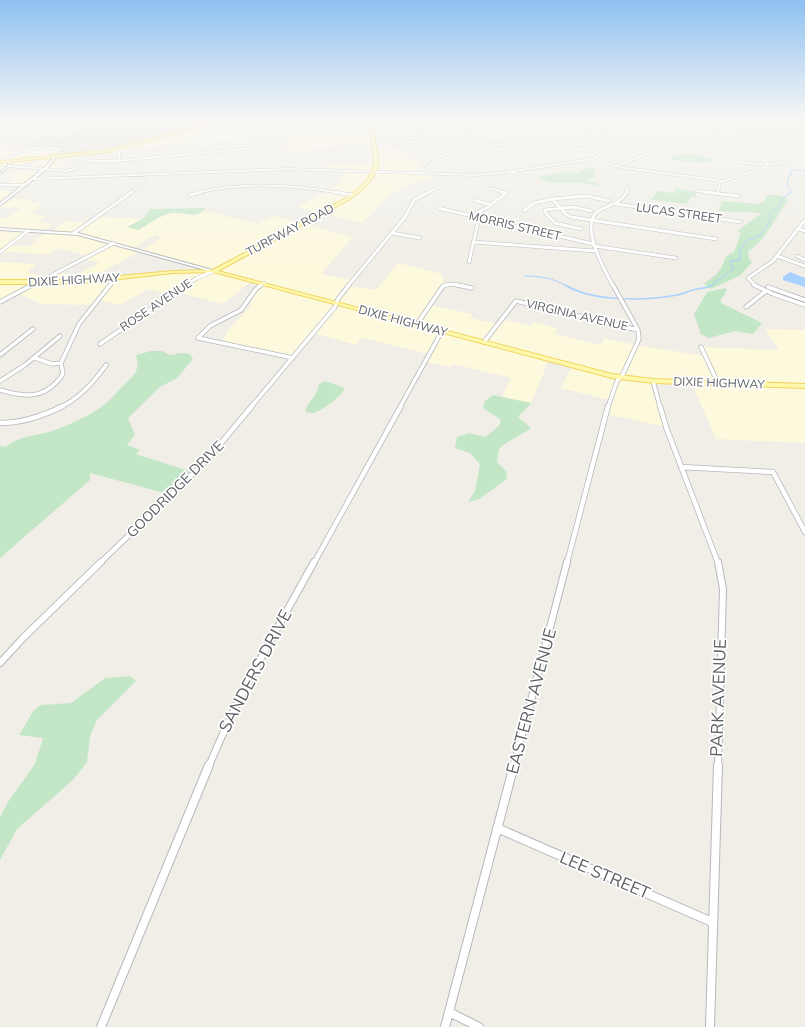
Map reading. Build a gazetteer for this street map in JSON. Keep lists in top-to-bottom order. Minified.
{"streets":{"main road":["TURFWAY ROAD","DIXIE HIGHWAY"],"street":["LUCAS STREET","MORRIS STREET","ROSE AVENUE","VIRGINIA AVENUE","GOODRIDGE DRIVE","SANDERS DRIVE","PARK AVENUE","EASTERN AVENUE","LEE STREET"]},"crossings":[["TURFWAY ROAD","DIXIE HIGHWAY"],["TURFWAY ROAD","ROSE AVENUE"],["DIXIE HIGHWAY","ROSE AVENUE"],["DIXIE HIGHWAY","VIRGINIA AVENUE"],["DIXIE HIGHWAY","GOODRIDGE DRIVE"],["DIXIE HIGHWAY","SANDERS DRIVE"],["DIXIE HIGHWAY","PARK AVENUE"],["DIXIE HIGHWAY","EASTERN AVENUE"],["VIRGINIA AVENUE","EASTERN AVENUE"],["PARK AVENUE","LEE STREET"],["EASTERN AVENUE","LEE STREET"]]}
